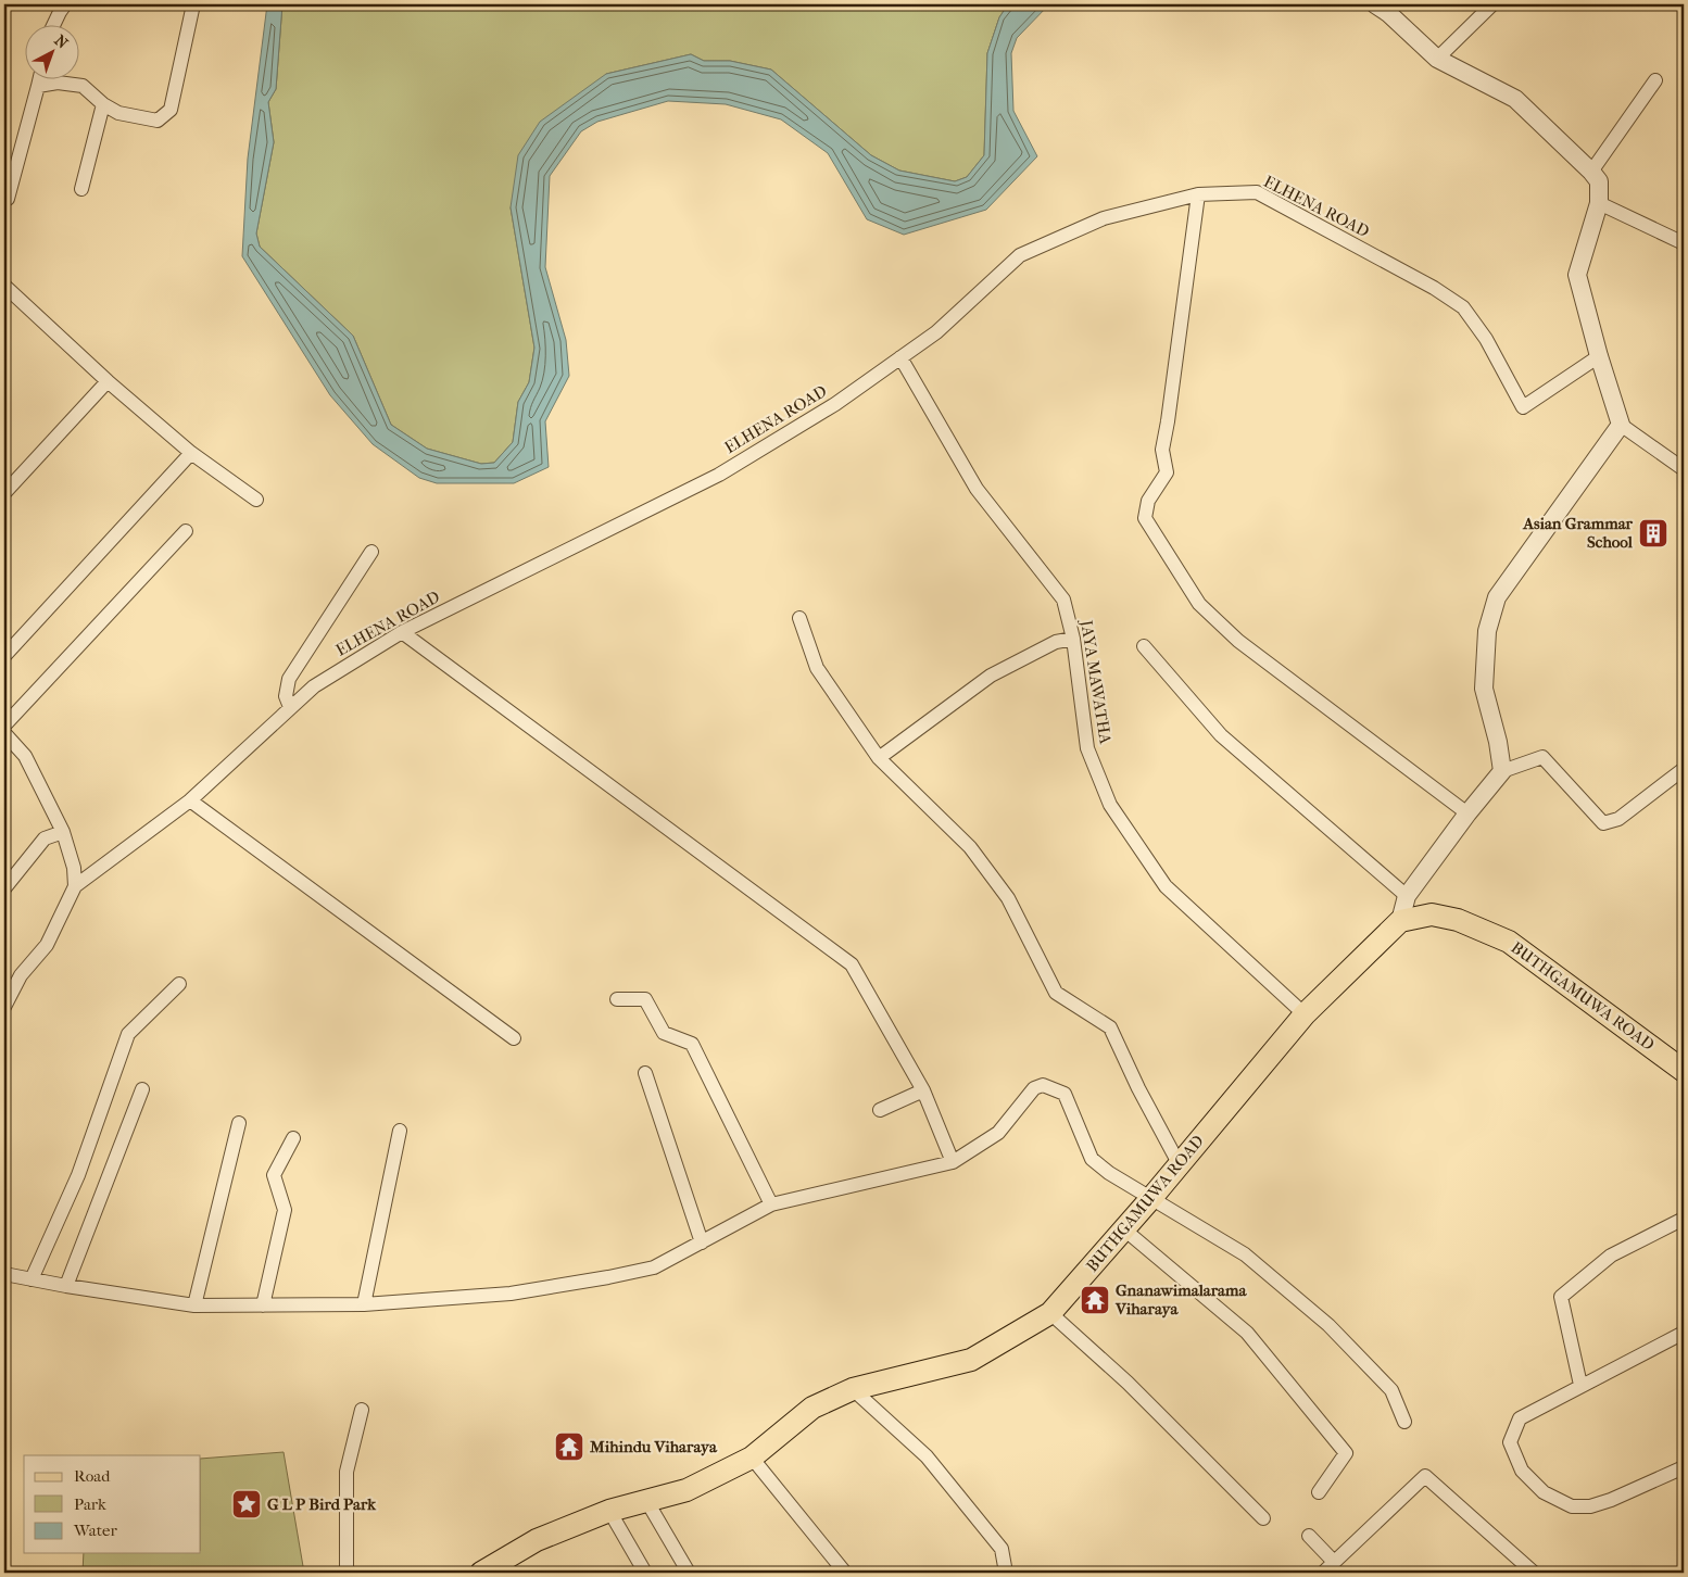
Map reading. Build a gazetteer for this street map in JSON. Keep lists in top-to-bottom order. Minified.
{"streets":{"main road":["BUTHGAMUWA ROAD"],"street":["ELHENA ROAD","JAYA MAWATHA"]},"crossings":[["ELHENA ROAD","JAYA MAWATHA"],["JAYA MAWATHA","BUTHGAMUWA ROAD"]],"places":{"building":["Asian Grammar School"],"temple":["Gnanawimalarama Viharaya","Mihindu Viharaya"],"place":["G L P Bird Park"]},"legend":["Road","Park","Water"],"north":"top right"}
